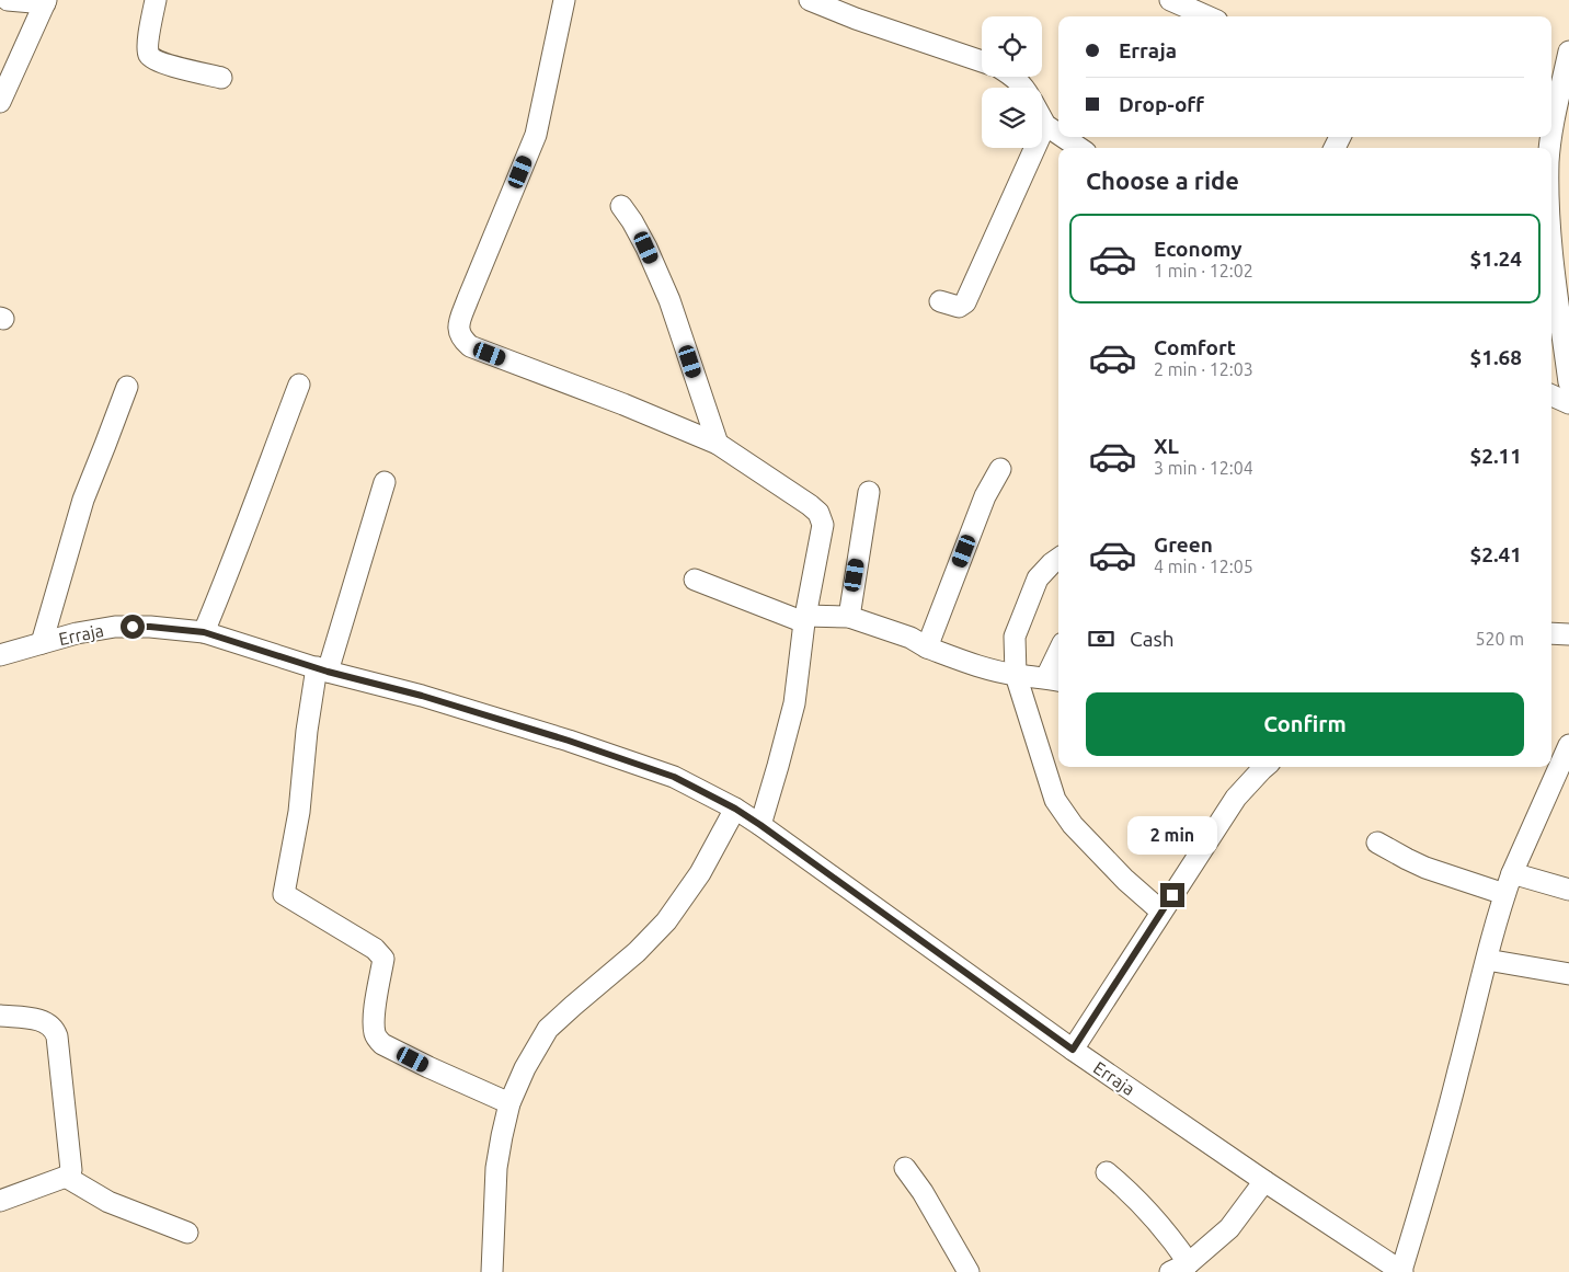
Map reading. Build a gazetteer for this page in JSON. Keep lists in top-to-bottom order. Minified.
{"streets":{"street":["Erraja"]},"page":{"banner":["Erraja","Drop-off"],"heading":"Choose a ride","list":[{"name":"Economy","note":"1 min · 12:02","value":"$1.24"},{"name":"Comfort","note":"2 min · 12:03","value":"$1.68"},{"name":"XL","note":"3 min · 12:04","value":"$2.11"},{"name":"Green","note":"4 min · 12:05","value":"$2.41"}],"pay":["Cash","520 m"],"buttons":"Confirm","bubble":"2 min"}}
